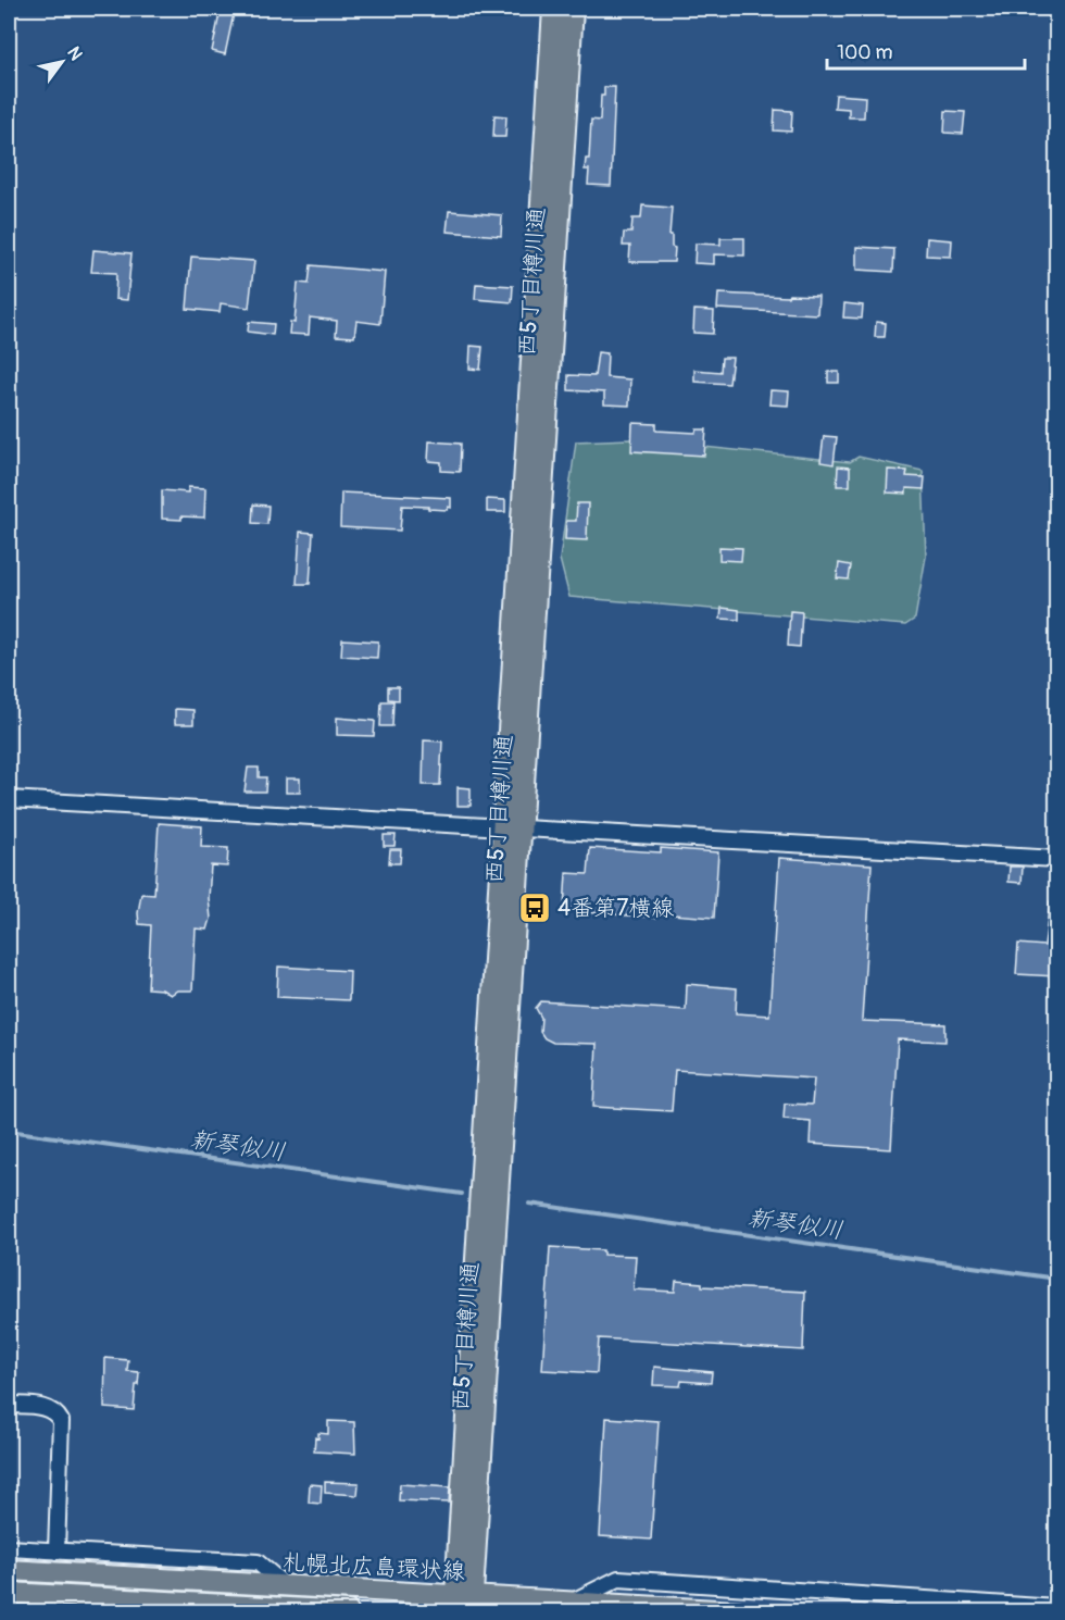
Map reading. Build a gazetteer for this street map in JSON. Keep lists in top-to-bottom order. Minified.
{"streets":{"main road":["西5丁目樽川通","札幌北広島環状線"]},"crossings":[["西5丁目樽川通","札幌北広島環状線"]],"water":["新琴似川"],"places":{"bus stop":["4番第7横線"]},"scale_bar":"100 m","north":"top right"}
